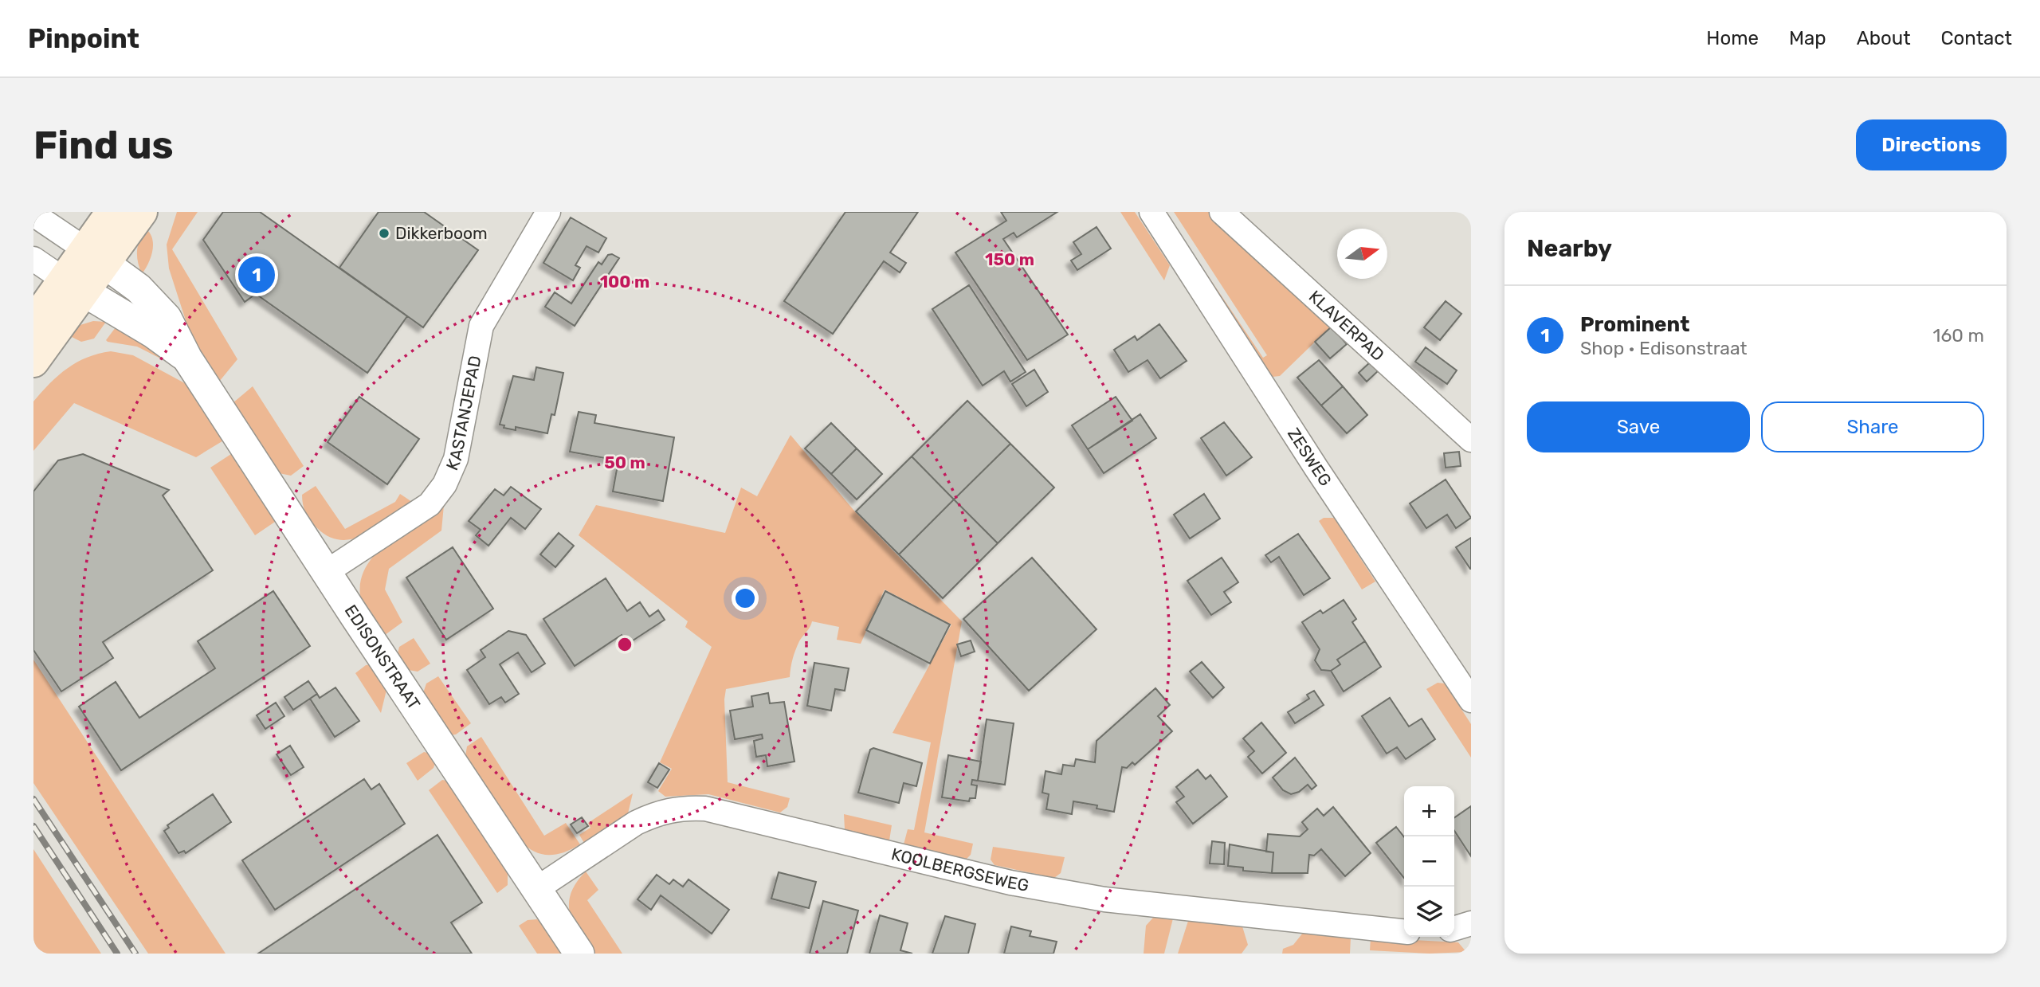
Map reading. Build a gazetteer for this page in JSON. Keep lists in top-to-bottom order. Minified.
{"streets":{"street":["KLAVERPAD","KASTANJEPAD","ZESWEG","EDISONSTRAAT","KOOLBERGSEWEG"]},"crossings":[["KASTANJEPAD","EDISONSTRAAT"],["EDISONSTRAAT","KOOLBERGSEWEG"]],"places":["Dikkerboom"],"north":"right","page":{"header":"Pinpoint","nav":["Home","Map","About","Contact"],"buttons":["Directions",["Save","Share"]],"title":"Find us","heading":"Nearby","pins":"1","list":[{"mark":"1","name":"Prominent","note":"Shop · Edisonstraat","value":"160 m"}],"map_buttons":["+","−"]},"rings":["150 m","100 m","50 m"]}
